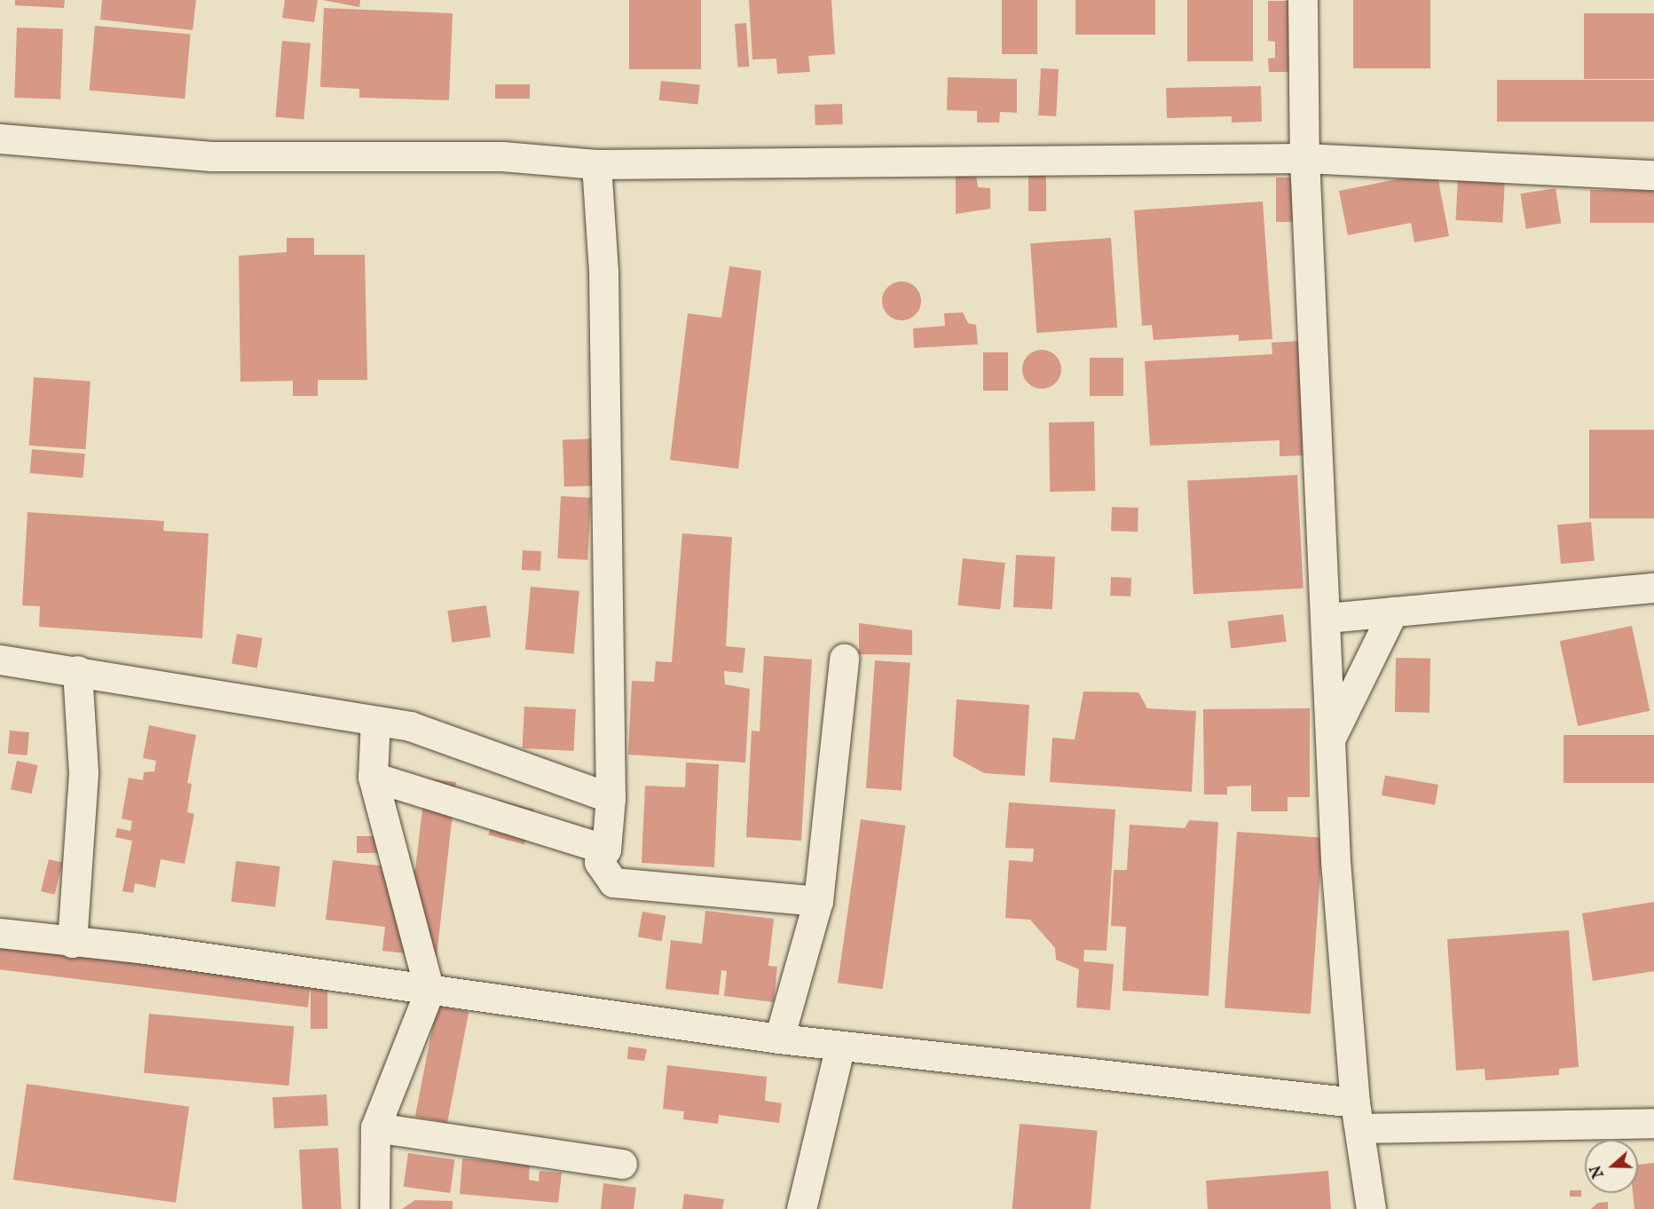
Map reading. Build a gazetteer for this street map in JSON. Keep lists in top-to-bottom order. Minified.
{"north":"left"}
